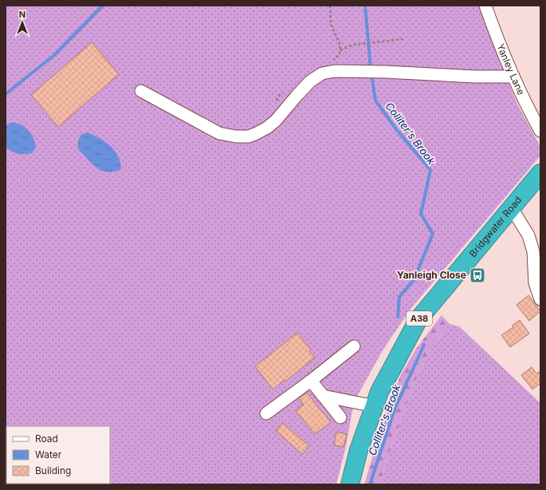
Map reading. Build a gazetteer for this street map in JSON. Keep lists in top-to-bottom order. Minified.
{"streets":{"highway":["Bridgwater Road","A38"],"street":["Yanley Lane"]},"water":["Colliter's Brook"],"places":{"bus stop":["Yanleigh Close"]},"legend":["Road","Water","Building"],"north":"top"}
